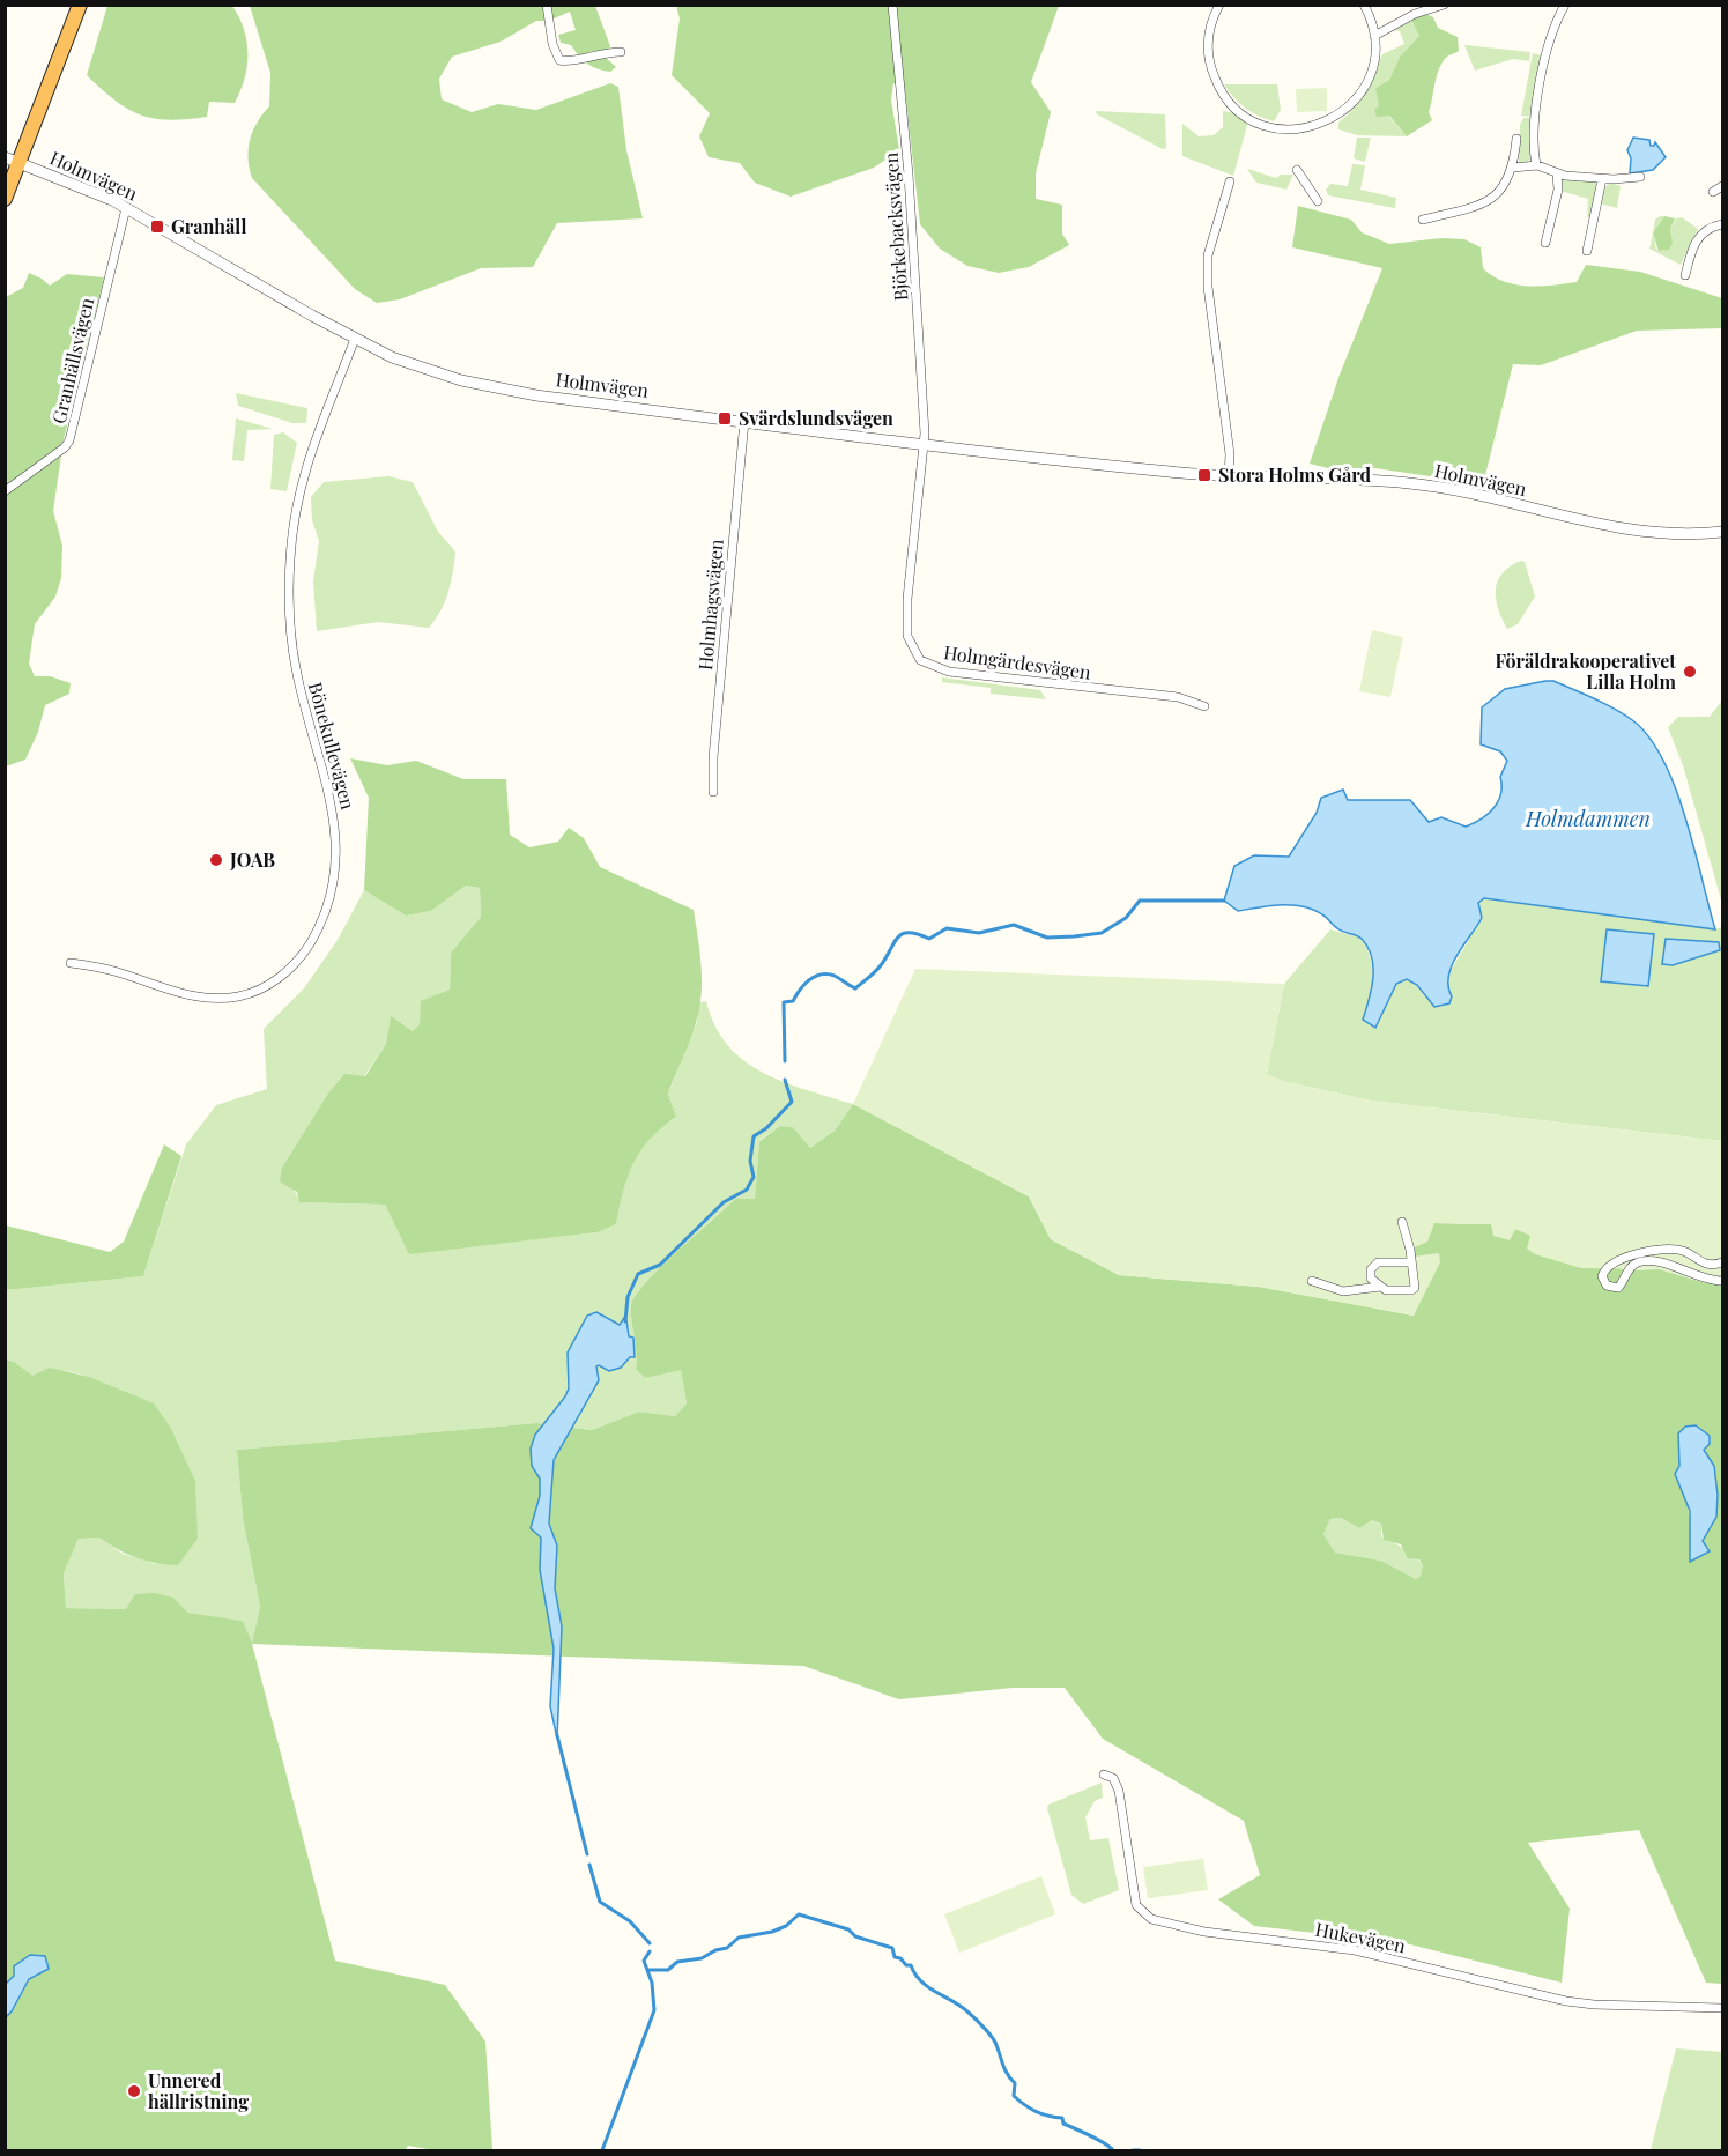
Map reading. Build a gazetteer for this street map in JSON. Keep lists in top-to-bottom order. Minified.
{"streets":{"street":["Holmvägen","Björkebacksvägen","Granhällsvägen","Holmhagsvägen","Holmgärdesvägen","Bönekullevägen","Hukevägen"]},"crossings":[["Holmvägen","Björkebacksvägen"],["Holmvägen","Granhällsvägen"],["Holmvägen","Holmhagsvägen"],["Holmvägen","Holmgärdesvägen"],["Holmvägen","Bönekullevägen"],["Björkebacksvägen","Holmgärdesvägen"]],"water":["Holmdammen"],"places":{"transit":["Granhäll","Svärdslundsvägen","Stora Holms Gård"],"other":["Föräldrakooperativet Lilla Holm","JOAB","Unnered hällristning"]}}
